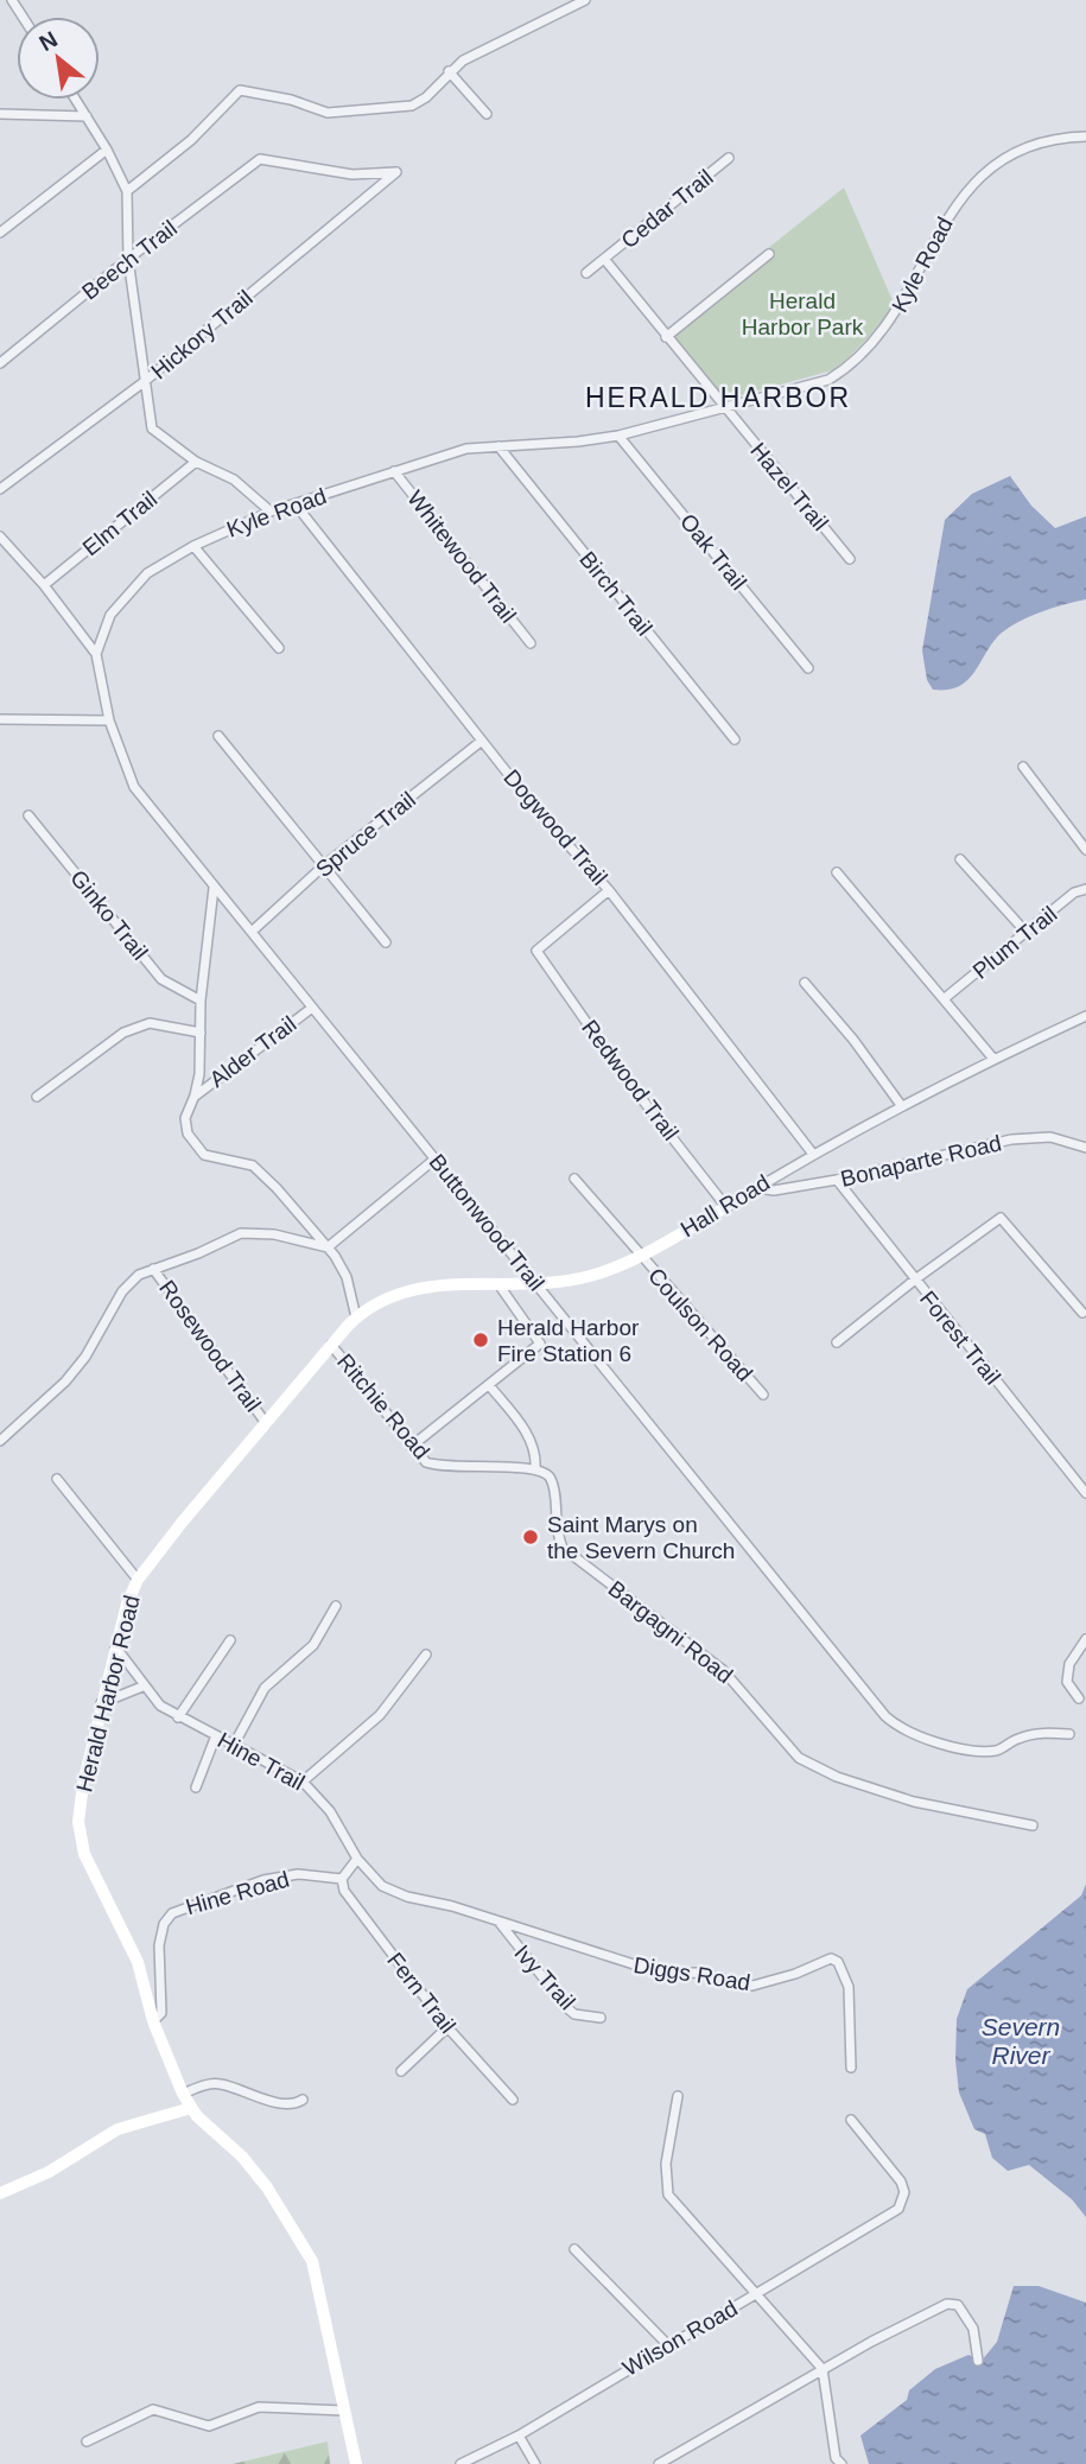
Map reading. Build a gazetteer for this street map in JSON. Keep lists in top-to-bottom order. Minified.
{"streets":{"street":["Cedar Trail","Beech Trail","Kyle Road","Hickory Trail","Hazel Trail","Elm Trail","Oak Trail","Whitewood Trail","Birch Trail","Dogwood Trail","Spruce Trail","Ginko Trail","Plum Trail","Alder Trail","Redwood Trail","Bonaparte Road","Hall Road","Buttonwood Trail","Coulson Road","Forest Trail","Rosewood Trail","Ritchie Road","Bargagni Road","Herald Harbor Road","Hine Trail","Hine Road","Diggs Road","Ivy Trail","Fern Trail","Wilson Road"]},"crossings":[["Cedar Trail","Hazel Trail"],["Beech Trail","Hickory Trail"],["Kyle Road","Hazel Trail"],["Kyle Road","Oak Trail"],["Kyle Road","Whitewood Trail"],["Kyle Road","Birch Trail"],["Kyle Road","Dogwood Trail"],["Dogwood Trail","Spruce Trail"],["Dogwood Trail","Redwood Trail"],["Dogwood Trail","Hall Road"],["Spruce Trail","Buttonwood Trail"],["Alder Trail","Buttonwood Trail"],["Redwood Trail","Hall Road"],["Bonaparte Road","Hall Road"],["Bonaparte Road","Forest Trail"],["Hall Road","Buttonwood Trail"],["Hall Road","Coulson Road"],["Hall Road","Herald Harbor Road"],["Rosewood Trail","Herald Harbor Road"],["Ritchie Road","Bargagni Road"],["Ritchie Road","Herald Harbor Road"],["Herald Harbor Road","Hine Trail"],["Herald Harbor Road","Hine Road"],["Hine Trail","Diggs Road"],["Hine Road","Fern Trail"],["Diggs Road","Ivy Trail"]],"districts":["HERALD HARBOR"],"water":["Severn River"],"parks":["Herald Harbor Park"],"places":["Herald Harbor Fire Station 6","Saint Marys on the Severn Church"],"north":"top left"}
